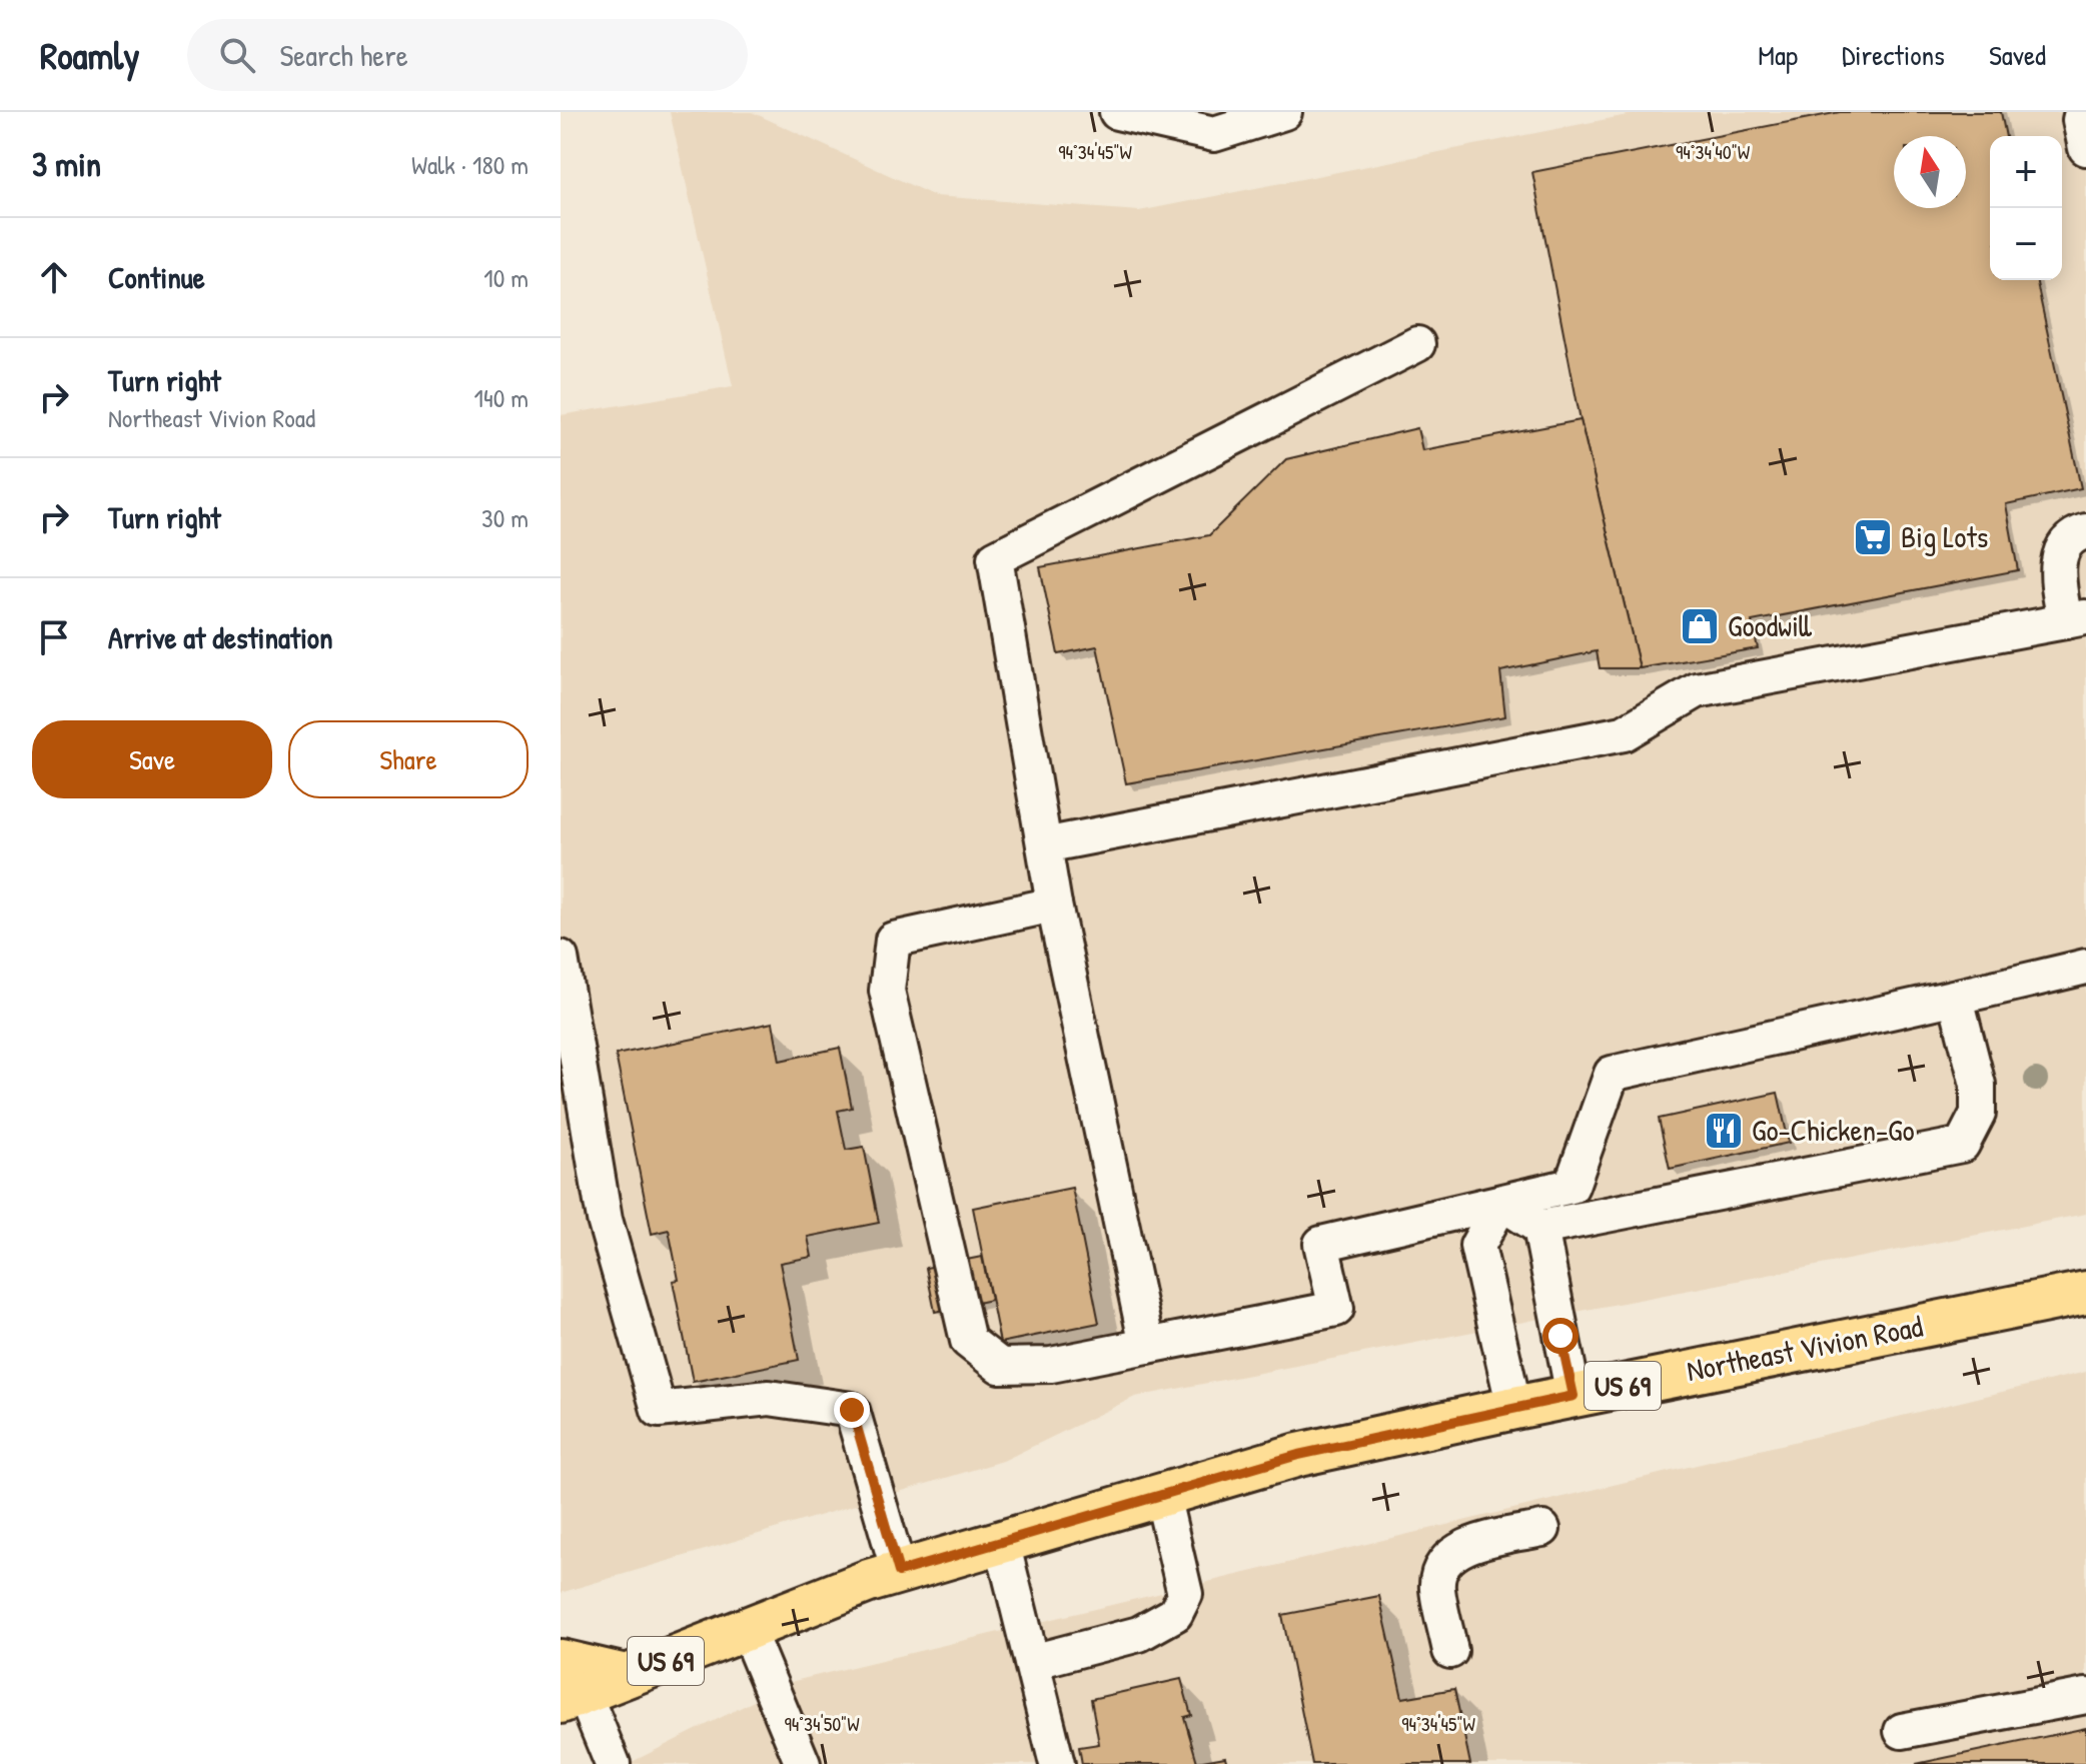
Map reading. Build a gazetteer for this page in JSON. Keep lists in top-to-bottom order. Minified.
{"streets":{"main road":["Northeast Vivion Road","US 69"]},"places":{"supermarket":["Big Lots"],"shop":["Goodwill"],"restaurant":["Go-Chicken-Go"]},"north":"top","page":{"header":"Roamly","search":"Search here","nav":["Map","Directions","Saved"],"heading":["3 min","Walk · 180 m"],"map_buttons":["+","−"],"list":[["Continue","10 m"],["Turn right","Northeast Vivion Road","140 m"],["Turn right","30 m"],"Arrive at destination"],"buttons":["Save","Share"]},"coordinates":["94°34'45\"W","94°34'40\"W","94°34'50\"W"]}
